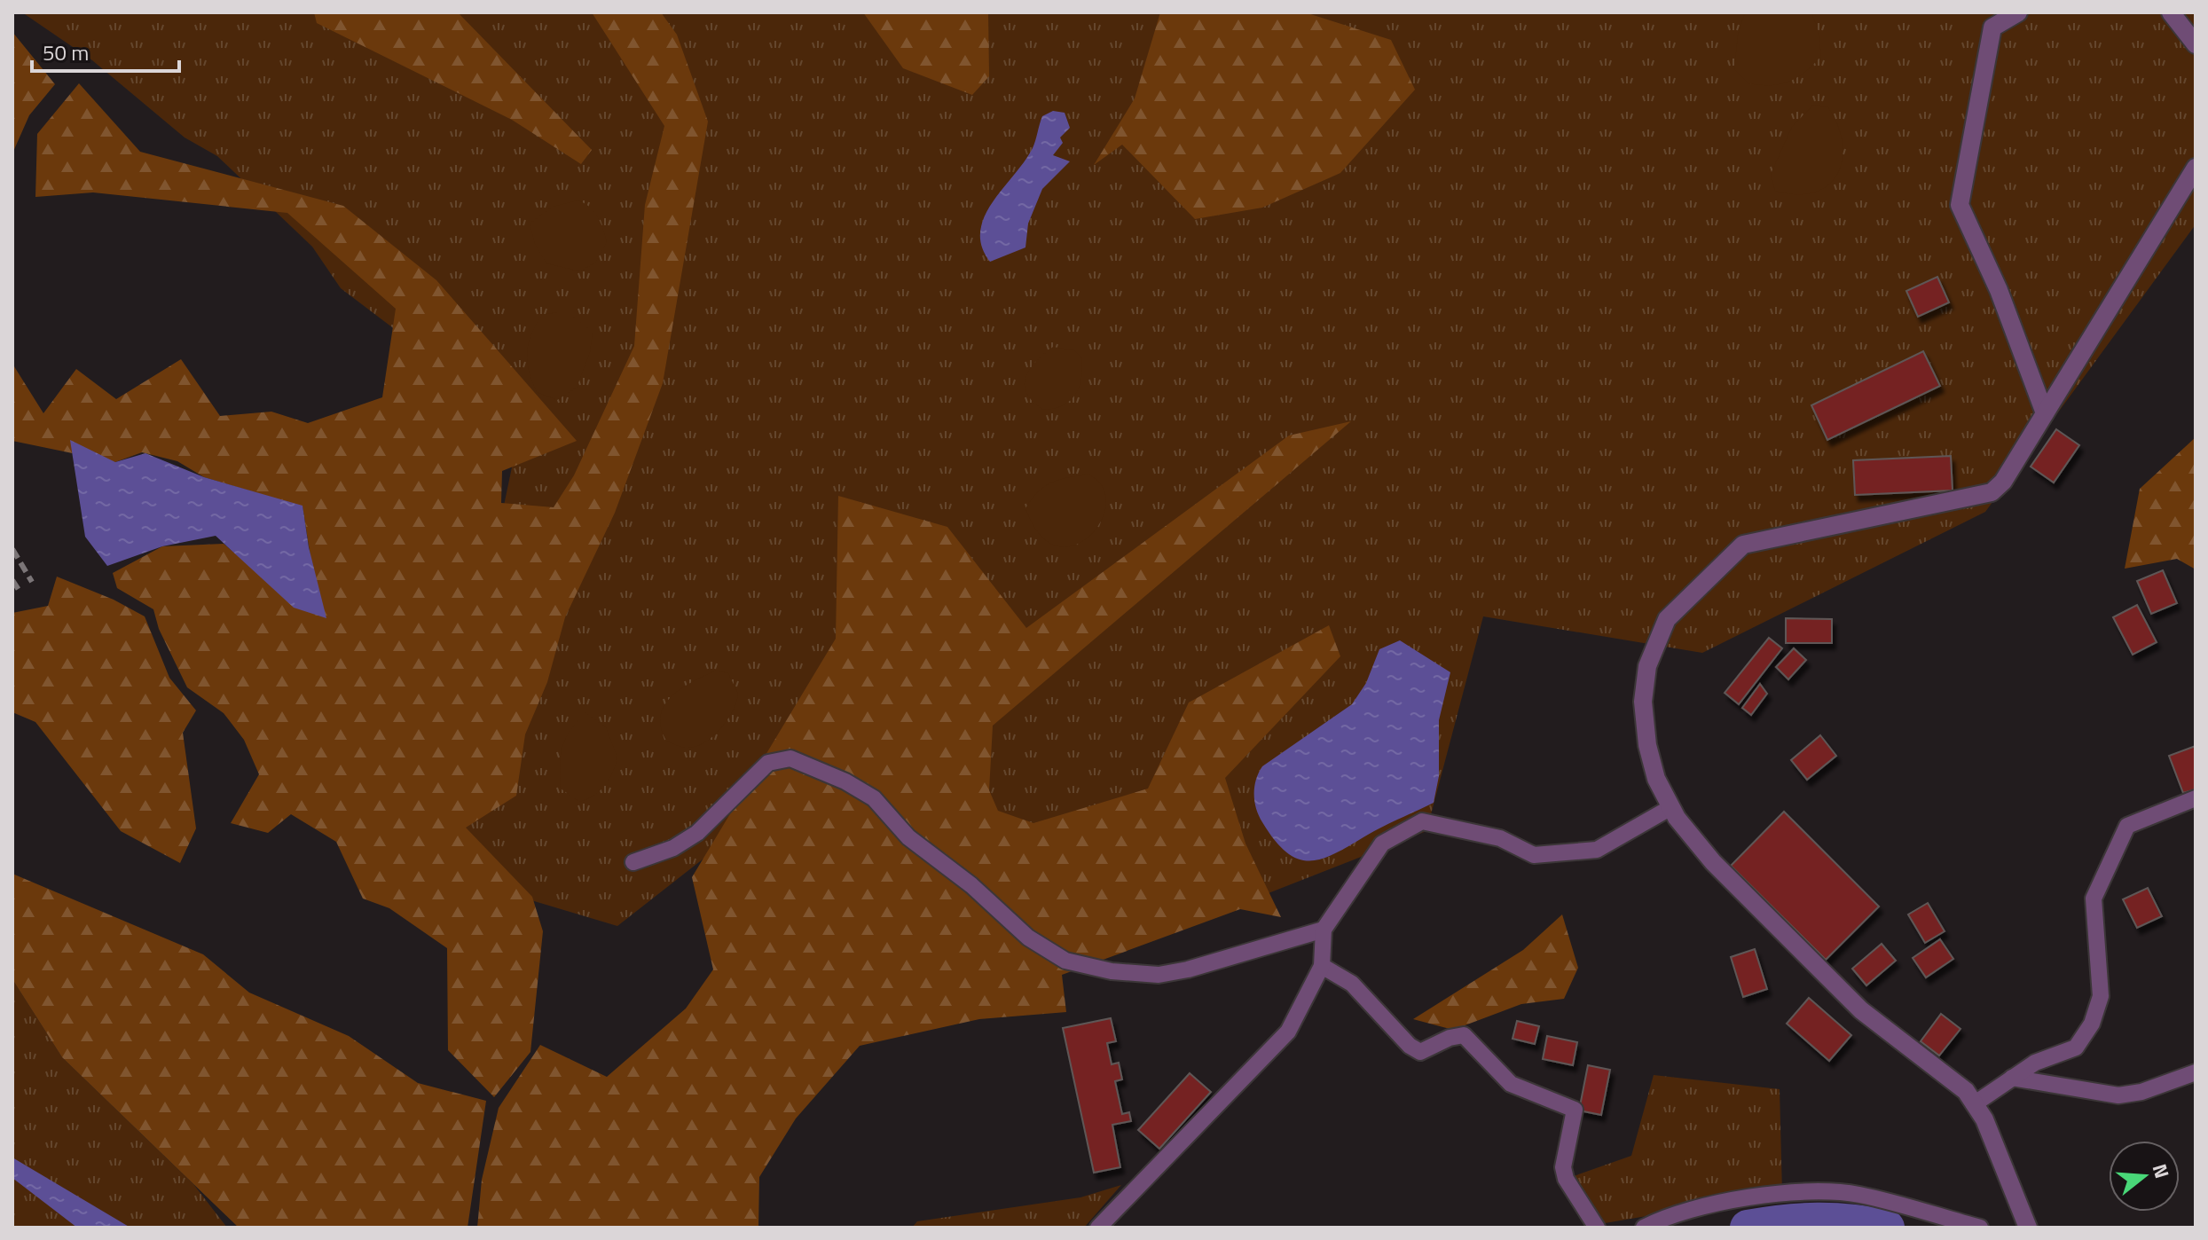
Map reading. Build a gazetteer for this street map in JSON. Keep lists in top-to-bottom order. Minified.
{"scale_bar":"50 m","north":"right"}
